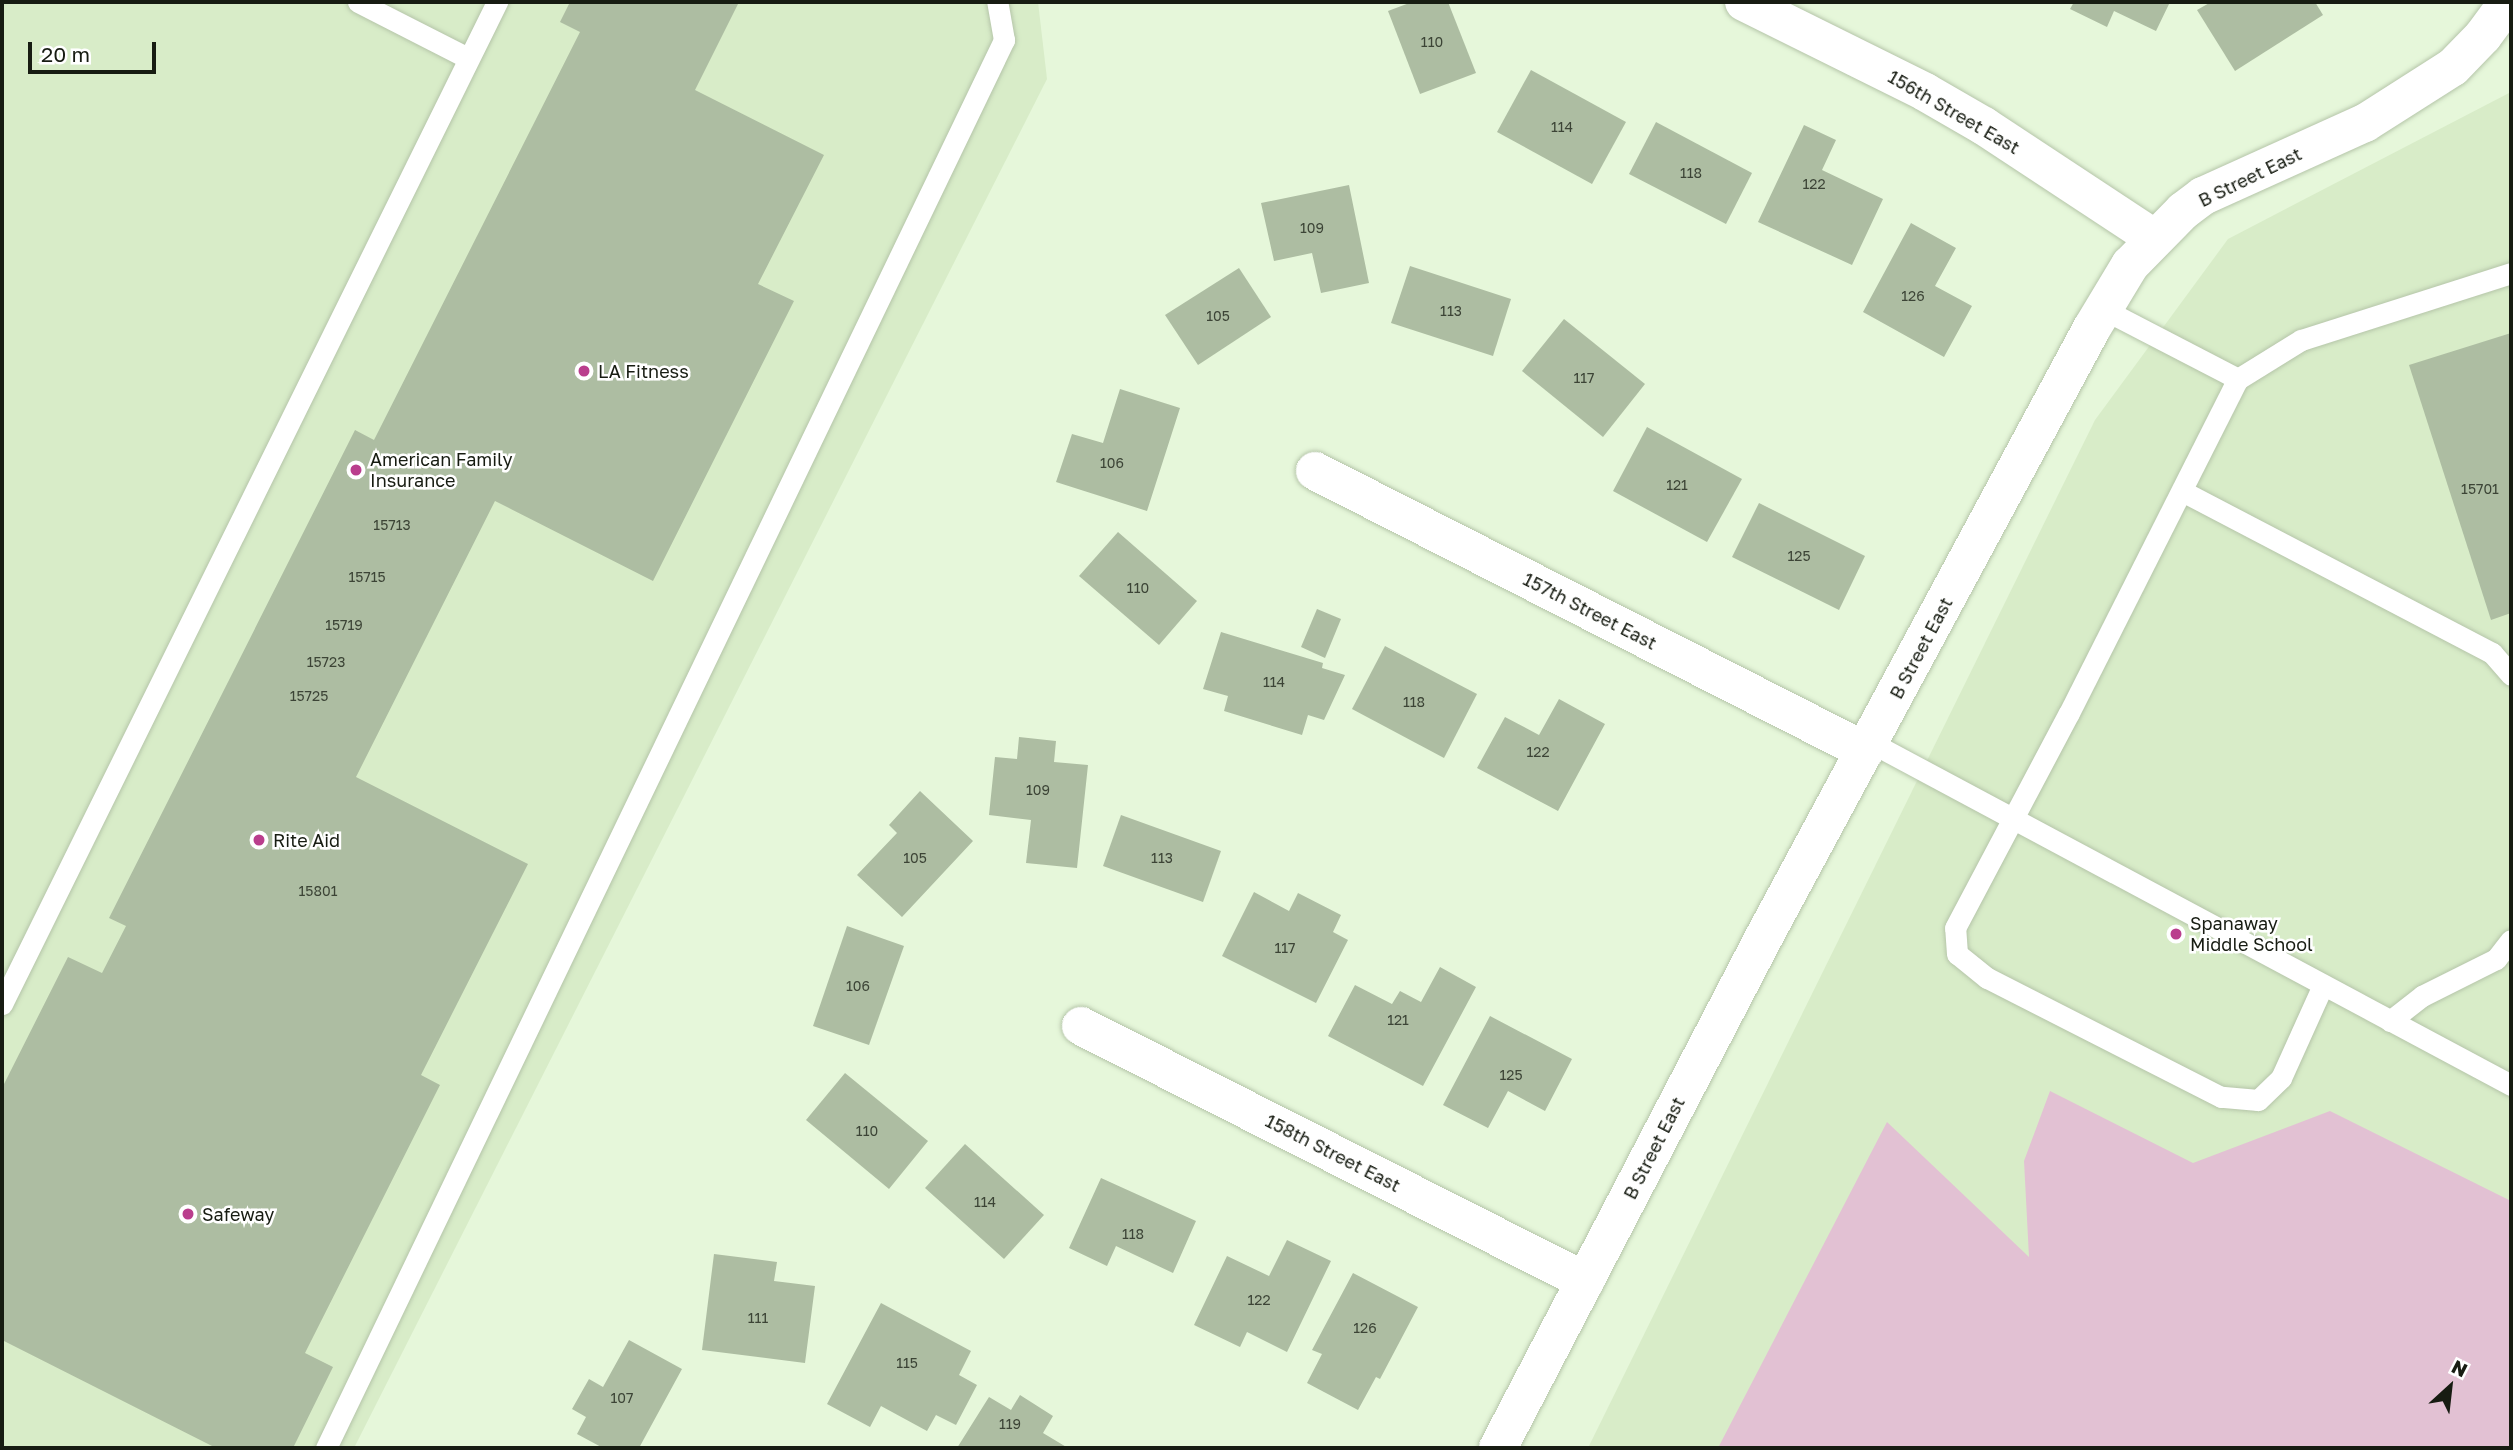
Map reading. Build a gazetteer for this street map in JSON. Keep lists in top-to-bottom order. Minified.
{"streets":{"street":["156th Street East","B Street East","157th Street East","158th Street East"]},"crossings":[["156th Street East","B Street East"],["B Street East","157th Street East"],["B Street East","158th Street East"]],"places":["LA Fitness","American Family Insurance","Rite Aid","Spanaway Middle School","Safeway"],"house_numbers":["110","114","118","122","109","126","113","105","117","106","121","15701","15713","125","15715","110","15719","15723","114","15725","118","122","109","105","113","15801","117","106","121","125","110","114","118","122","111","126","115","107","119"],"scale_bar":"20 m","north":"top right"}
